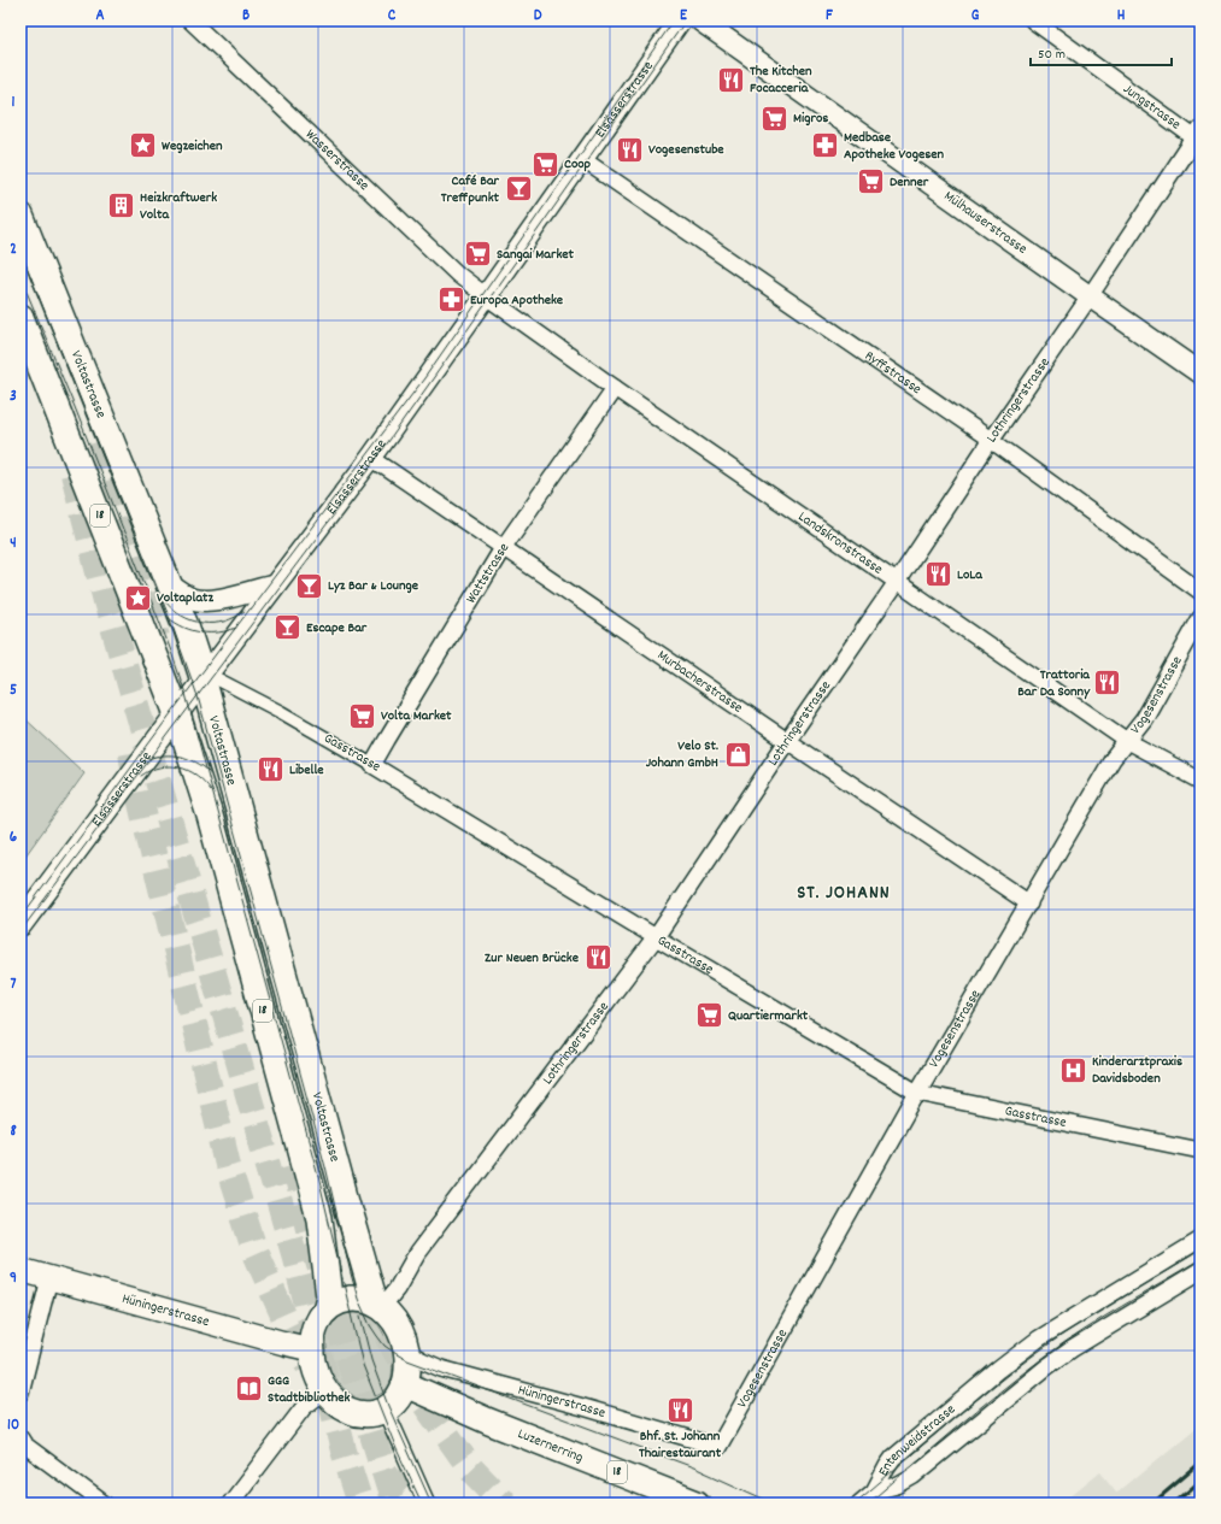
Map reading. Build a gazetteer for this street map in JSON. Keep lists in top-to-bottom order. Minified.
{"streets":{"main road":["Elsässerstrasse","Voltastrasse","18","Hüningerstrasse","Luzernerring"],"street":["Jungstrasse","Wasserstrasse","Mülhauserstrasse","Ryffstrasse","Lothringerstrasse","Landskronstrasse","Wattstrasse","Murbacherstrasse","Vogesenstrasse","Gasstrasse","Entenweidstrasse"]},"crossings":[["Elsässerstrasse","Wasserstrasse"],["Elsässerstrasse","Ryffstrasse"],["Elsässerstrasse","Voltastrasse"],["Elsässerstrasse","Landskronstrasse"],["Elsässerstrasse","Murbacherstrasse"],["Elsässerstrasse","Gasstrasse"],["Jungstrasse","Lothringerstrasse"],["Wasserstrasse","Landskronstrasse"],["Mülhauserstrasse","Lothringerstrasse"],["Ryffstrasse","Lothringerstrasse"],["Voltastrasse","Lothringerstrasse"],["Voltastrasse","18"],["Voltastrasse","Gasstrasse"],["Voltastrasse","Hüningerstrasse"],["Voltastrasse","Luzernerring"],["Lothringerstrasse","18"],["Lothringerstrasse","Landskronstrasse"],["Lothringerstrasse","Murbacherstrasse"],["Lothringerstrasse","Gasstrasse"],["Lothringerstrasse","Hüningerstrasse"],["Lothringerstrasse","Luzernerring"],["18","Hüningerstrasse"],["18","Luzernerring"],["Landskronstrasse","Wattstrasse"],["Landskronstrasse","Vogesenstrasse"],["Wattstrasse","Murbacherstrasse"],["Wattstrasse","Gasstrasse"],["Murbacherstrasse","Vogesenstrasse"],["Vogesenstrasse","Gasstrasse"],["Vogesenstrasse","Hüningerstrasse"],["Hüningerstrasse","Luzernerring"]],"districts":["ST. JOHANN"],"places":{"restaurant":["The Kitchen Focacceria","Vogesenstube","LoLa","Trattoria Bar Da Sonny","Libelle","Zur Neuen Brücke","Bhf. St. Johann Thairestaurant"],"supermarket":["Migros","Coop","Denner","Sangai Market","Volta Market","Quartiermarkt"],"place":["Wegzeichen","Voltaplatz"],"pharmacy":["Medbase Apotheke Vogesen","Europa Apotheke"],"bar":["Café Bar Treffpunkt","Lyz Bar & Lounge","Escape Bar"],"building":["Heizkraftwerk Volta"],"shop":["Velo St. Johann GmbH"],"hospital":["Kinderarztpraxis Davidsboden"],"library":["GGG Stadtbibliothek"]},"scale_bar":"50 m","grid":{"columns":["A","B","C","D","E","F","G","H"],"rows":["1","2","3","4","5","6","7","8","9","10"]}}
